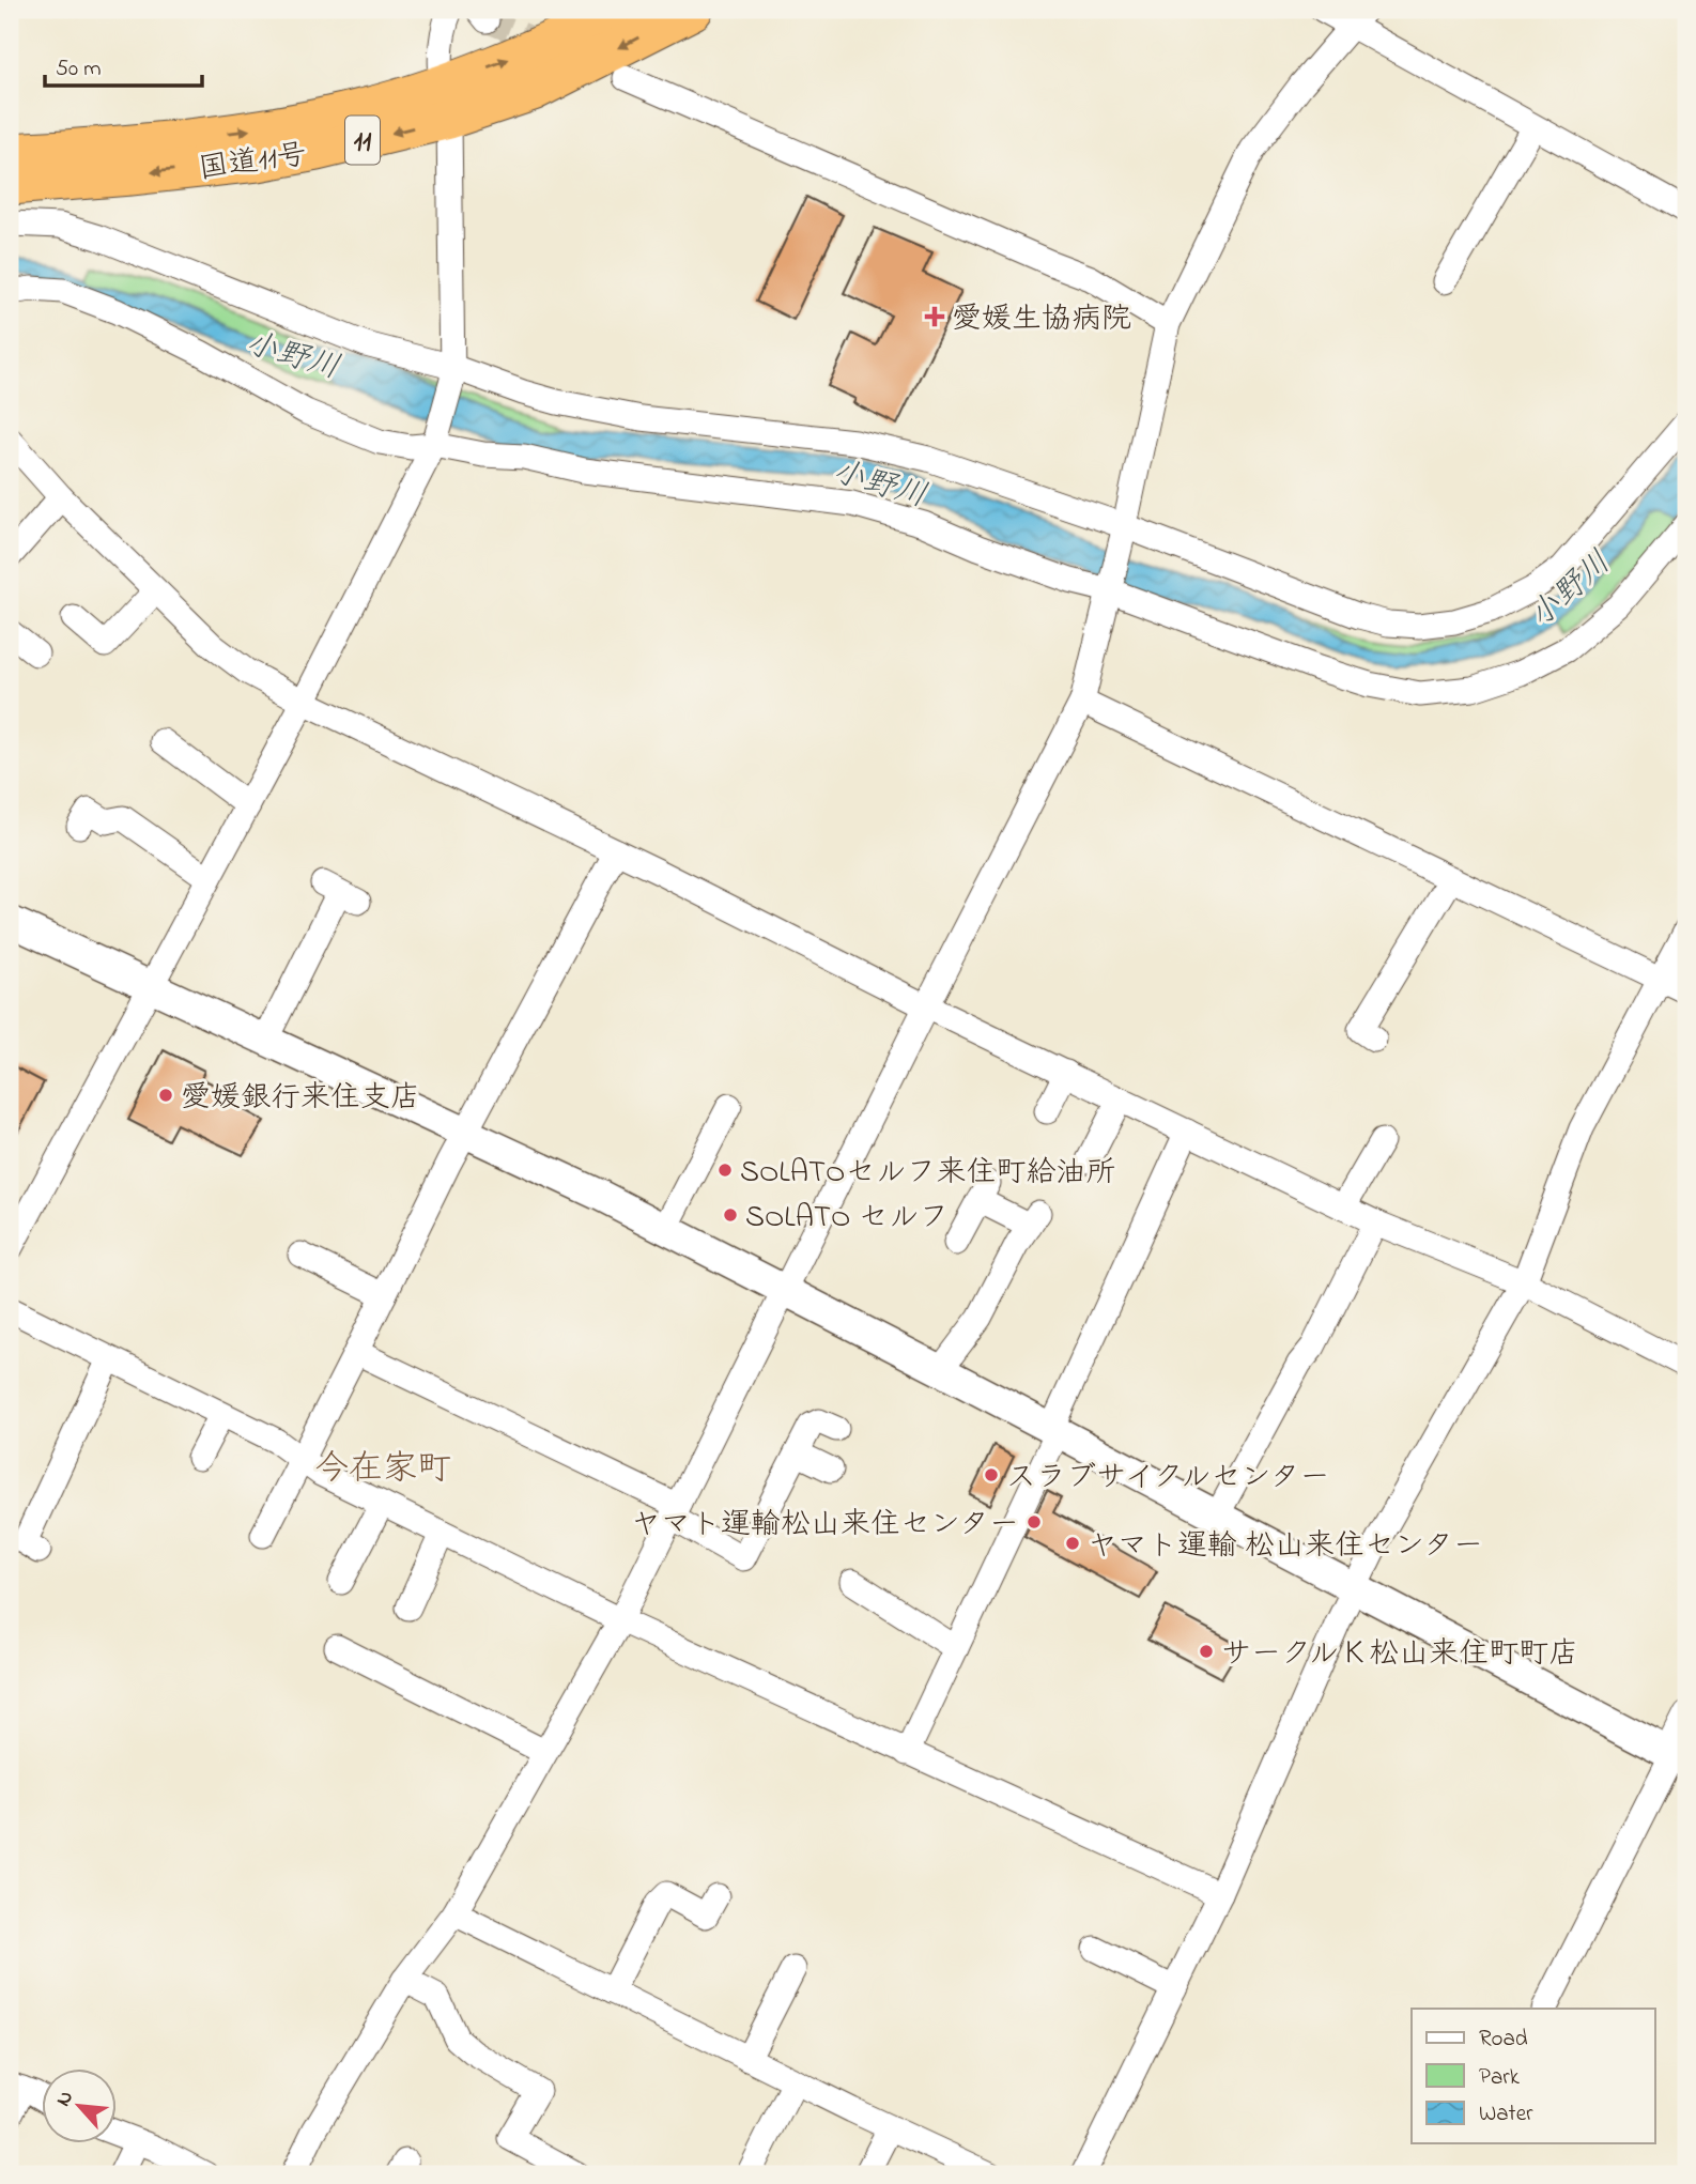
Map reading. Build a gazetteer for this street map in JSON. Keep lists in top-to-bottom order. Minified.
{"streets":{"highway":["11","国道11号"]},"districts":["今在家町"],"water":["小野川"],"places":{"health":["愛媛生協病院"],"other":["愛媛銀行来住支店","SOLATOセルフ来住町給油所","SOLATO セルフ","スラブサイクルセンター","ヤマト運輸松山来住センター","ヤマト運輸 松山来住センター","サークルＫ松山来住町町店"]},"legend":["Road","Park","Water"],"scale_bar":"50 m","north":"top left"}
